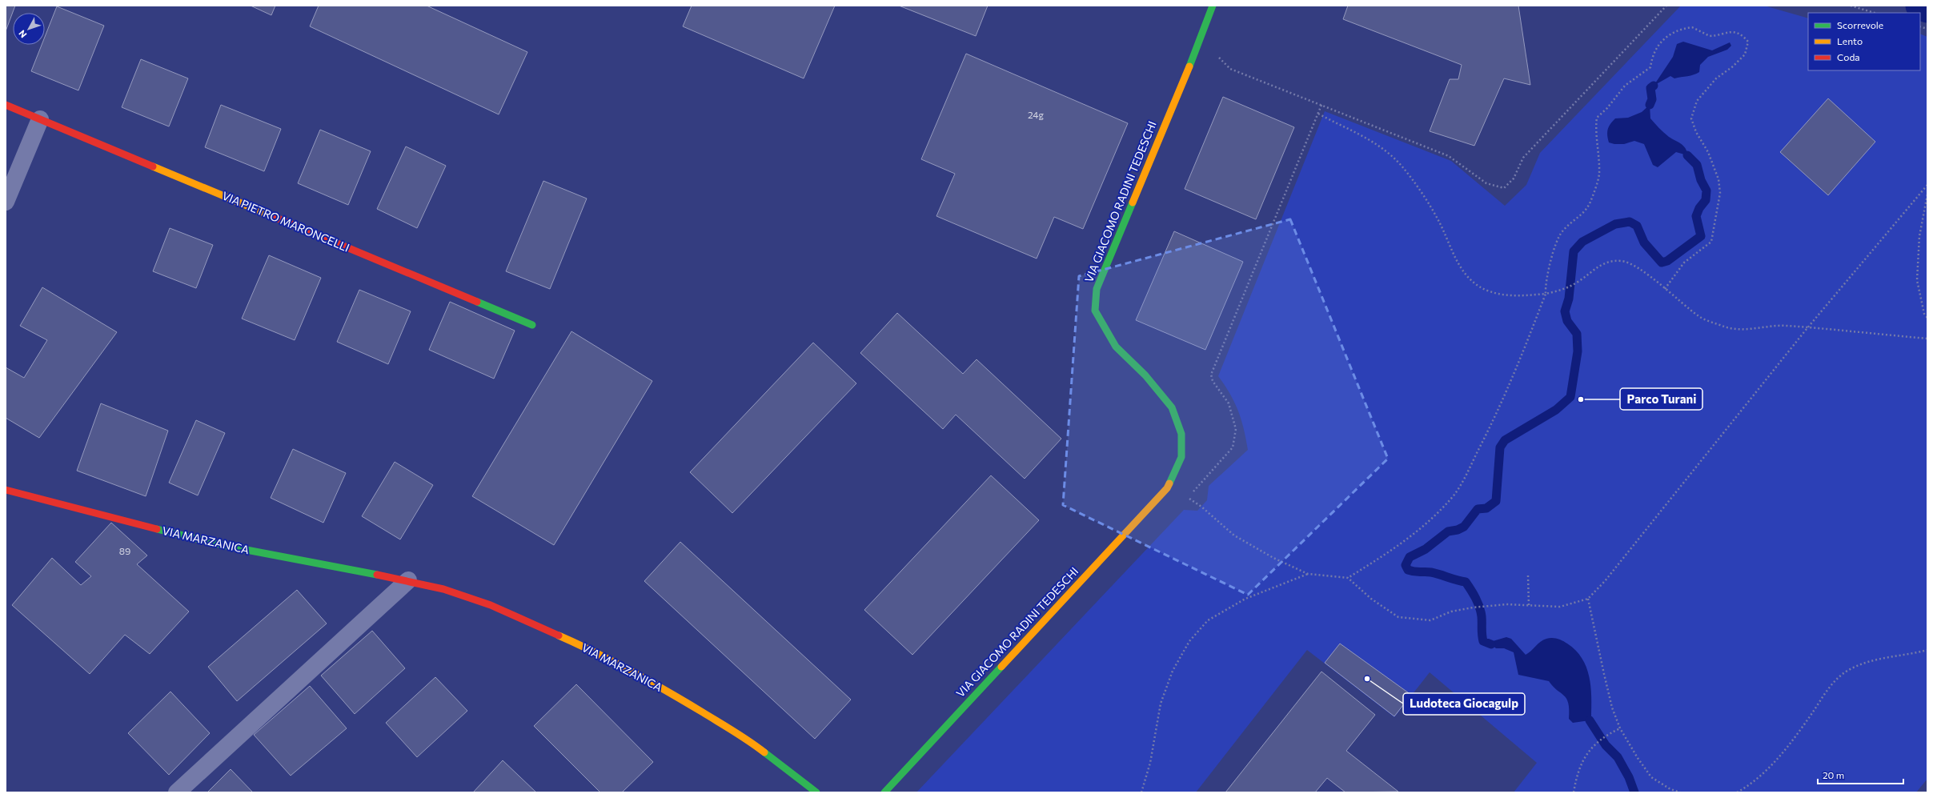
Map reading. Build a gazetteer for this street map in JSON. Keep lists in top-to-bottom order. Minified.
{"streets":{"street":["VIA GIACOMO RADINI TEDESCHI","VIA PIETRO MARONCELLI","VIA MARZANICA"]},"places":["Parco Turani","Ludoteca Giocagulp"],"house_numbers":["24g","89"],"legend":["Scorrevole","Lento","Coda"],"scale_bar":"20 m","north":"bottom left"}
